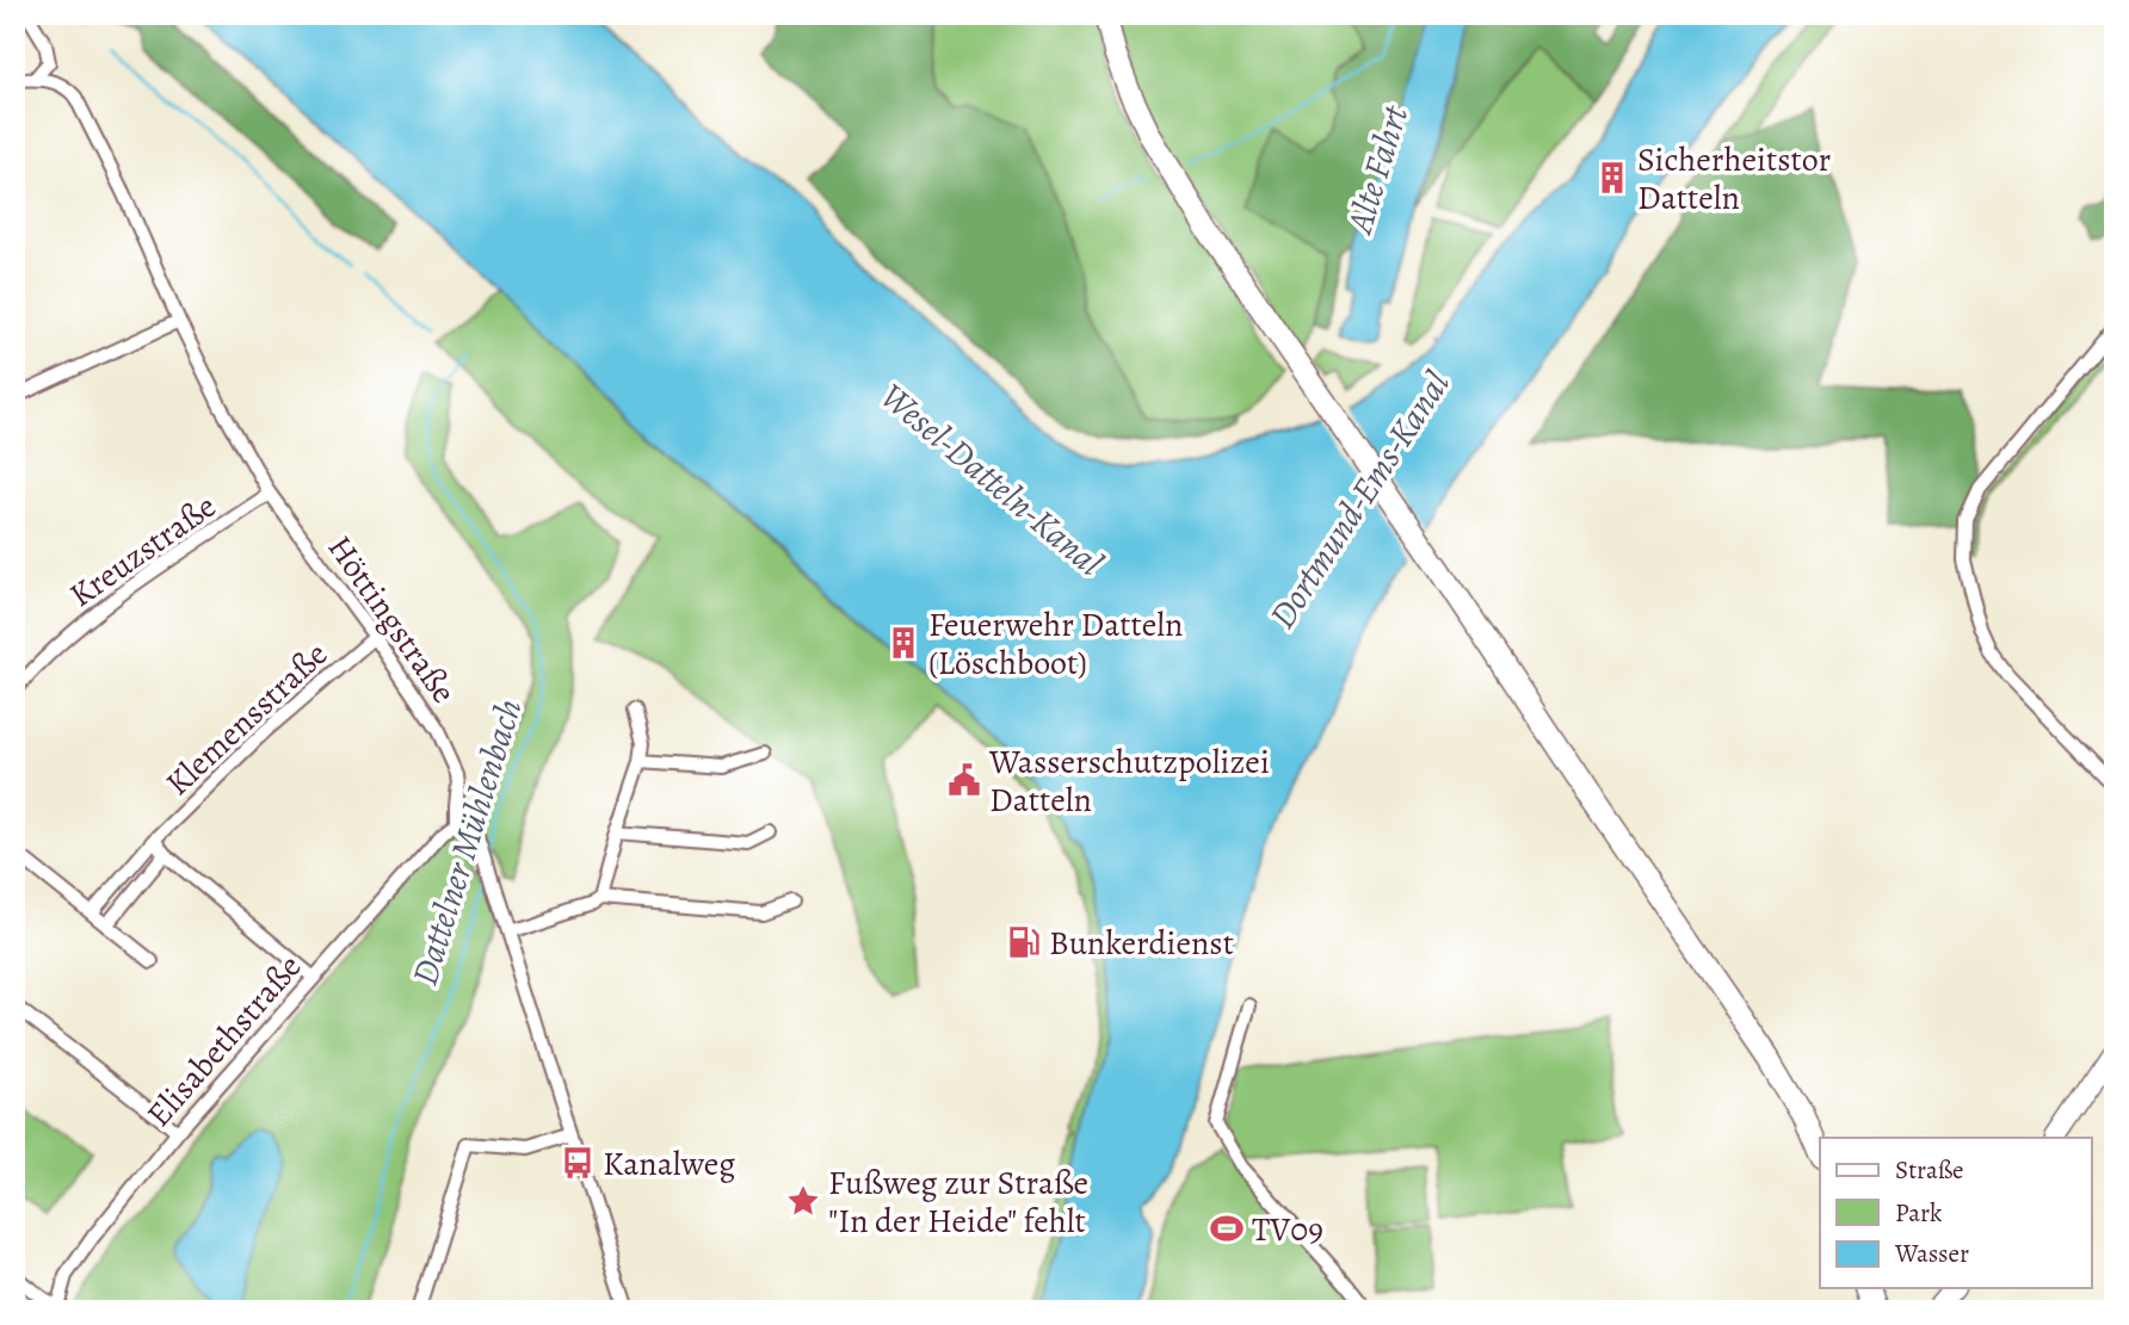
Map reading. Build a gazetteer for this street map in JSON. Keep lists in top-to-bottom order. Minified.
{"streets":{"street":["Kreuzstraße","Höttingstraße","Klemensstraße","Elisabethstraße"]},"crossings":[["Kreuzstraße","Höttingstraße"],["Höttingstraße","Klemensstraße"],["Höttingstraße","Elisabethstraße"],["Klemensstraße","Elisabethstraße"]],"water":["Alte Fahrt","Wesel-Datteln-Kanal","Dortmund-Ems-Kanal","Dattelner Mühlenbach"],"places":{"building":["Sicherheitstor Datteln","Feuerwehr Datteln (Löschboot)"],"public building":["Wasserschutzpolizei Datteln"],"fuel station":["Bunkerdienst"],"bus stop":["Kanalweg"],"place":["Fußweg zur Straße \"In der Heide\" fehlt"],"sports":["TV09"]},"legend":["Straße","Park","Wasser"]}
